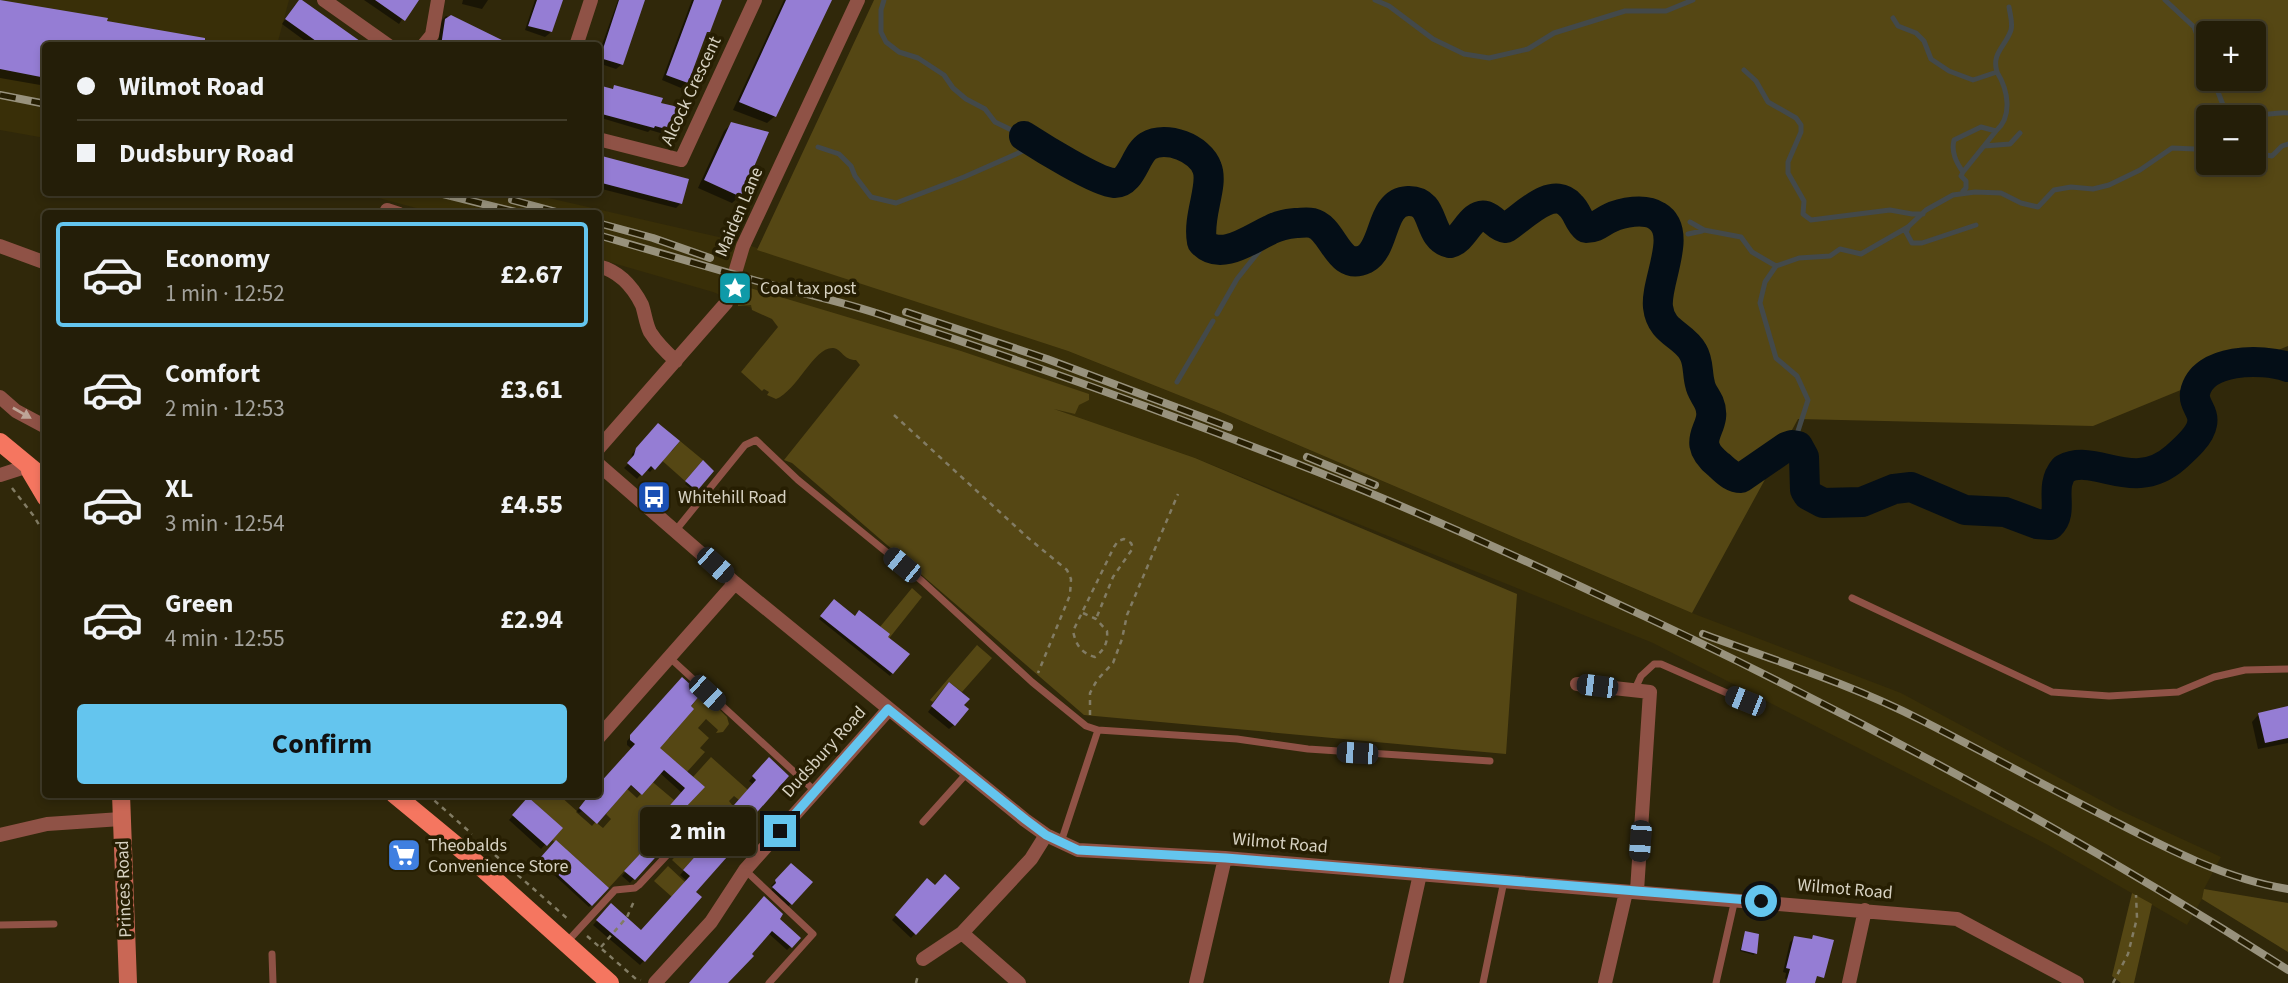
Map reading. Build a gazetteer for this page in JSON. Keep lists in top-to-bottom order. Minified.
{"streets":{"main road":["Princes Road"],"street":["Alcock Crescent","Maiden Lane","Dudsbury Road","Wilmot Road"]},"crossings":[["Dudsbury Road","Wilmot Road"]],"places":{"place":["Coal tax post"],"bus stop":["Whitehill Road"],"supermarket":["Theobalds Convenience Store"]},"page":{"map_buttons":["+","−"],"banner":["Wilmot Road","Dudsbury Road"],"list":[{"name":"Economy","note":"1 min · 12:52","value":"£2.67"},{"name":"Comfort","note":"2 min · 12:53","value":"£3.61"},{"name":"XL","note":"3 min · 12:54","value":"£4.55"},{"name":"Green","note":"4 min · 12:55","value":"£2.94"}],"buttons":"Confirm","bubble":"2 min"}}
